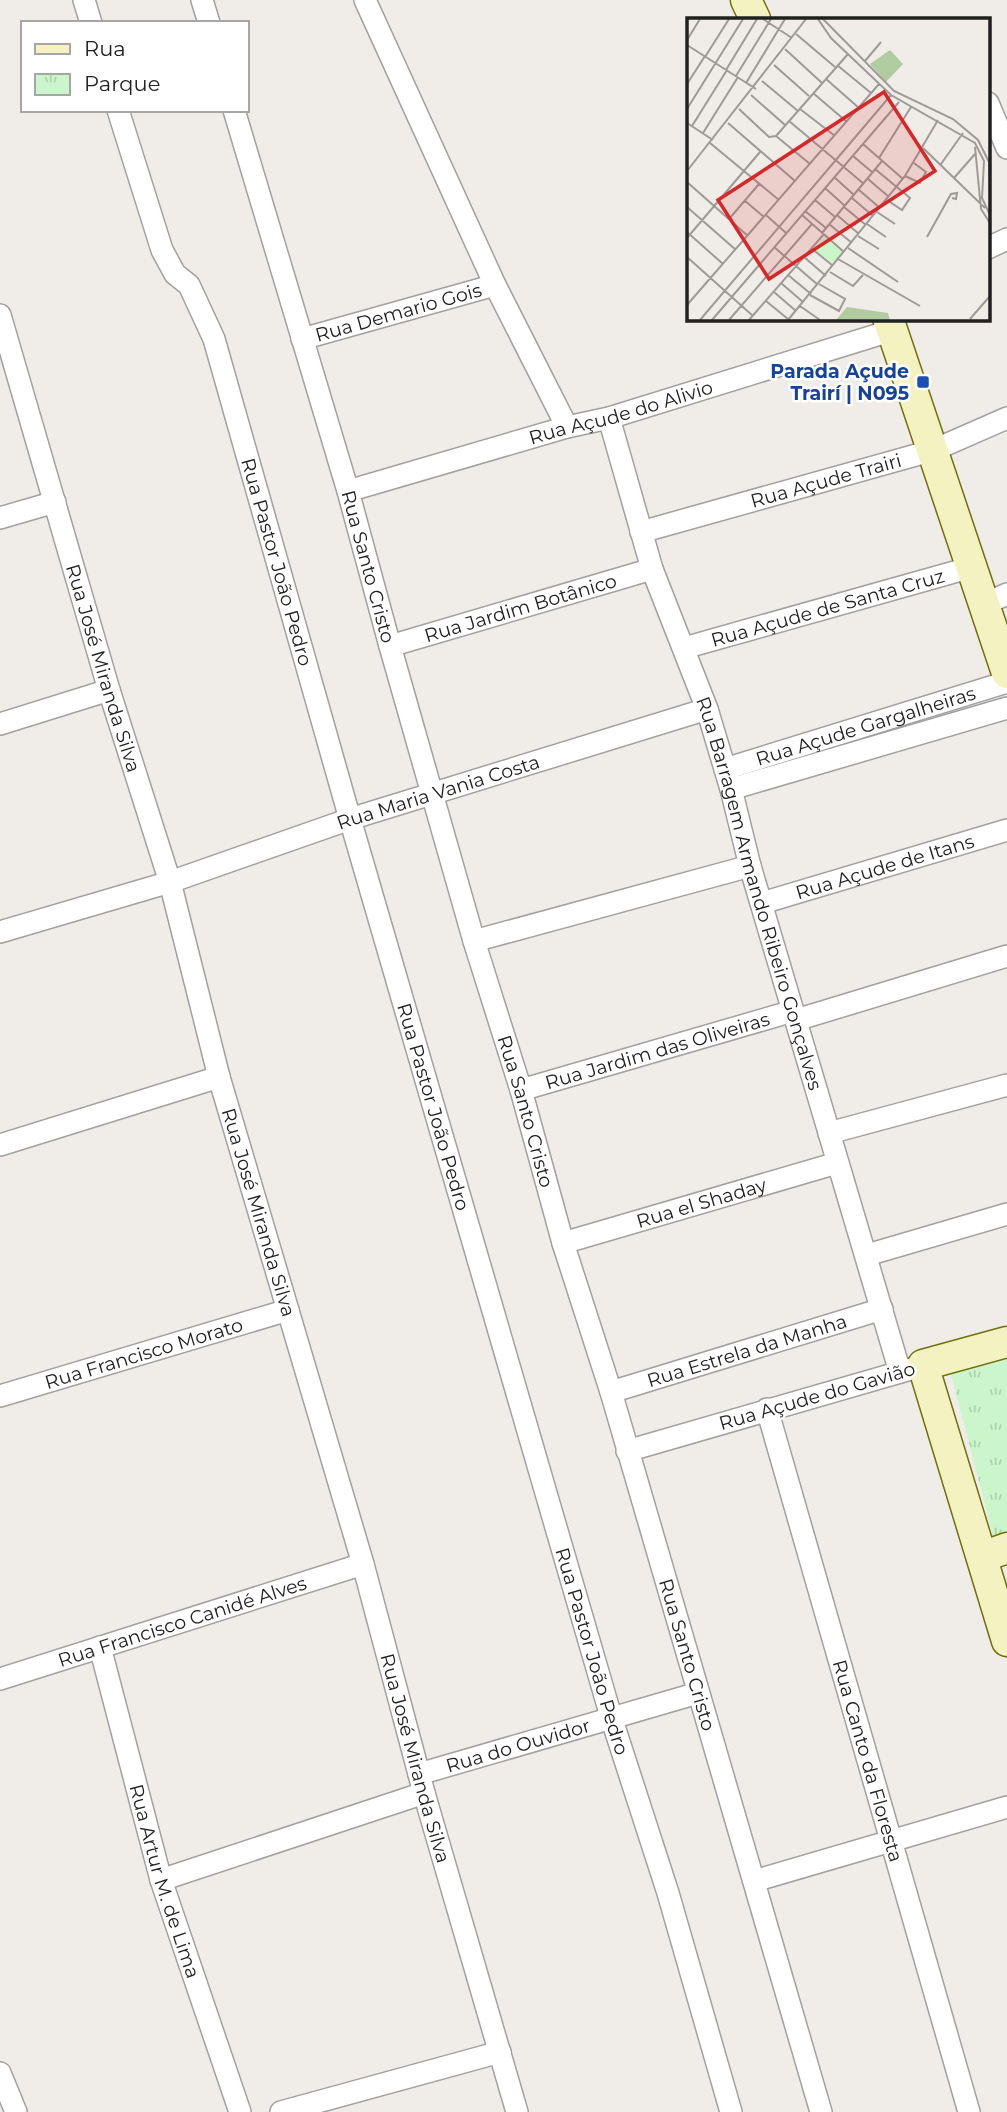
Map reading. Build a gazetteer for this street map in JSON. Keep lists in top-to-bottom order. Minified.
{"streets":{"street":["Rua Demario Gois","Rua Açude do Alivio","Rua Açude Trairi","Rua Pastor João Pedro","Rua Santo Cristo","Rua Jardim Botânico","Rua Açude de Santa Cruz","Rua José Miranda Silva","Rua Açude Gargalheiras","Rua Maria Vania Costa","Rua Açude de Itans","Rua Barragem Armando Ribeiro Gonçalves","Rua Jardim das Oliveiras","Rua el Shaday","Rua Estrela da Manha","Rua Francisco Morato","Rua Açude do Gavião","Rua Francisco Canidé Alves","Rua do Ouvidor","Rua Canto da Floresta","Rua Artur M. de Lima"]},"crossings":[["Rua Demario Gois","Rua Santo Cristo"],["Rua Açude do Alivio","Rua Santo Cristo"],["Rua Açude do Alivio","Rua Barragem Armando Ribeiro Gonçalves"],["Rua Açude Trairi","Rua Barragem Armando Ribeiro Gonçalves"],["Rua Pastor João Pedro","Rua Maria Vania Costa"],["Rua Pastor João Pedro","Rua do Ouvidor"],["Rua Santo Cristo","Rua Jardim Botânico"],["Rua Santo Cristo","Rua Maria Vania Costa"],["Rua Santo Cristo","Rua Jardim das Oliveiras"],["Rua Santo Cristo","Rua el Shaday"],["Rua Santo Cristo","Rua Estrela da Manha"],["Rua Santo Cristo","Rua Açude do Gavião"],["Rua Santo Cristo","Rua do Ouvidor"],["Rua Jardim Botânico","Rua Barragem Armando Ribeiro Gonçalves"],["Rua Açude de Santa Cruz","Rua Barragem Armando Ribeiro Gonçalves"],["Rua José Miranda Silva","Rua Maria Vania Costa"],["Rua José Miranda Silva","Rua Francisco Morato"],["Rua José Miranda Silva","Rua Francisco Canidé Alves"],["Rua José Miranda Silva","Rua do Ouvidor"],["Rua Açude Gargalheiras","Rua Barragem Armando Ribeiro Gonçalves"],["Rua Maria Vania Costa","Rua Barragem Armando Ribeiro Gonçalves"],["Rua Açude de Itans","Rua Barragem Armando Ribeiro Gonçalves"],["Rua Barragem Armando Ribeiro Gonçalves","Rua Jardim das Oliveiras"],["Rua Barragem Armando Ribeiro Gonçalves","Rua el Shaday"],["Rua Barragem Armando Ribeiro Gonçalves","Rua Estrela da Manha"],["Rua Barragem Armando Ribeiro Gonçalves","Rua Açude do Gavião"],["Rua Açude do Gavião","Rua Canto da Floresta"],["Rua Francisco Canidé Alves","Rua Artur M. de Lima"],["Rua do Ouvidor","Rua Artur M. de Lima"]],"places":{"transit":["Parada Açude Trairí | N095"]},"legend":["Rua","Parque"]}
